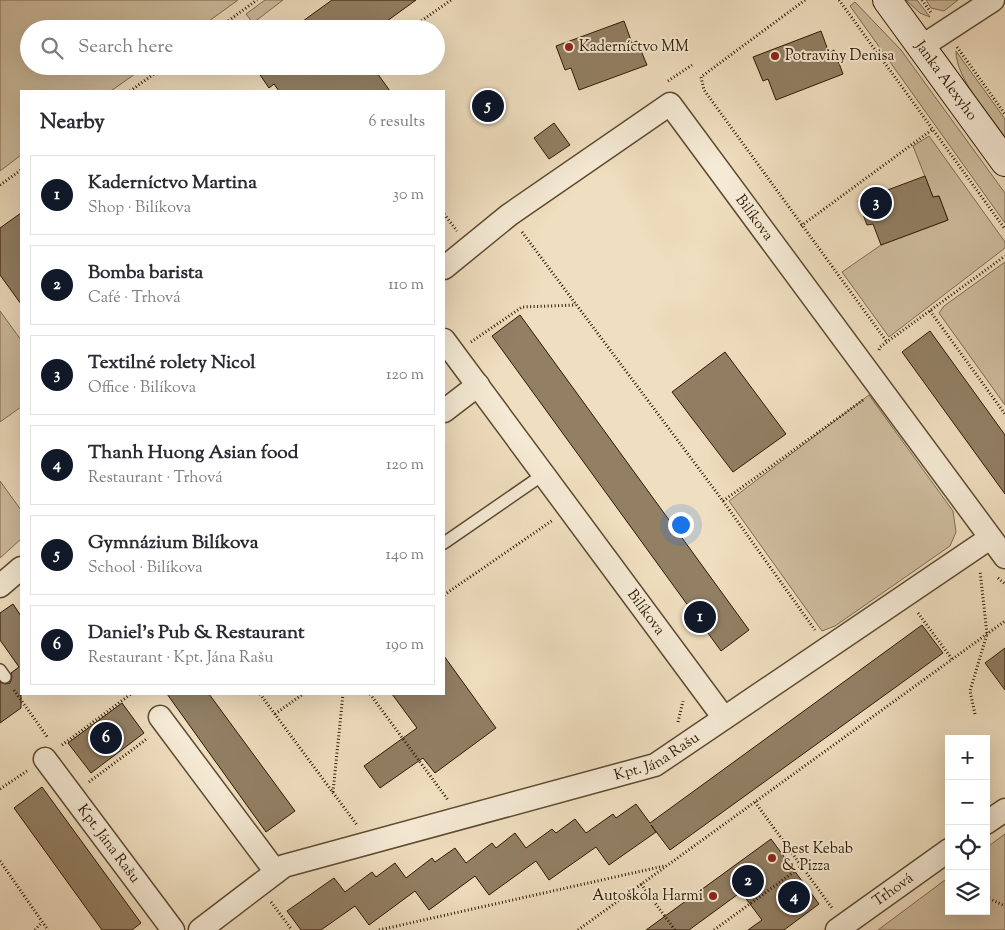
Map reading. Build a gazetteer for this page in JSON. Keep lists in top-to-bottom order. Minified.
{"streets":{"street":["Janka Alexyho","Bilíkova","Kpt. Jána Rašu","Trhová"]},"crossings":[["Bilíkova","Kpt. Jána Rašu"]],"places":["Kaderníctvo MM","Potraviny Denisa","Best Kebab & Pizza","Autoškola Harmi"],"page":{"search":"Search here","pins":["5","3","1","6","2","4"],"heading":["Nearby","6 results"],"list":[{"mark":"1","name":"Kaderníctvo Martina","note":"Shop · Bilíkova","value":"30 m"},{"mark":"2","name":"Bomba barista","note":"Café · Trhová","value":"110 m"},{"mark":"3","name":"Textilné rolety Nicol","note":"Office · Bilíkova","value":"120 m"},{"mark":"4","name":"Thanh Huong Asian food","note":"Restaurant · Trhová","value":"120 m"},{"mark":"5","name":"Gymnázium Bilíkova","note":"School · Bilíkova","value":"140 m"},{"mark":"6","name":"Daniel's Pub & Restaurant","note":"Restaurant · Kpt. Jána Rašu","value":"190 m"}],"map_buttons":["+","−"]}}
